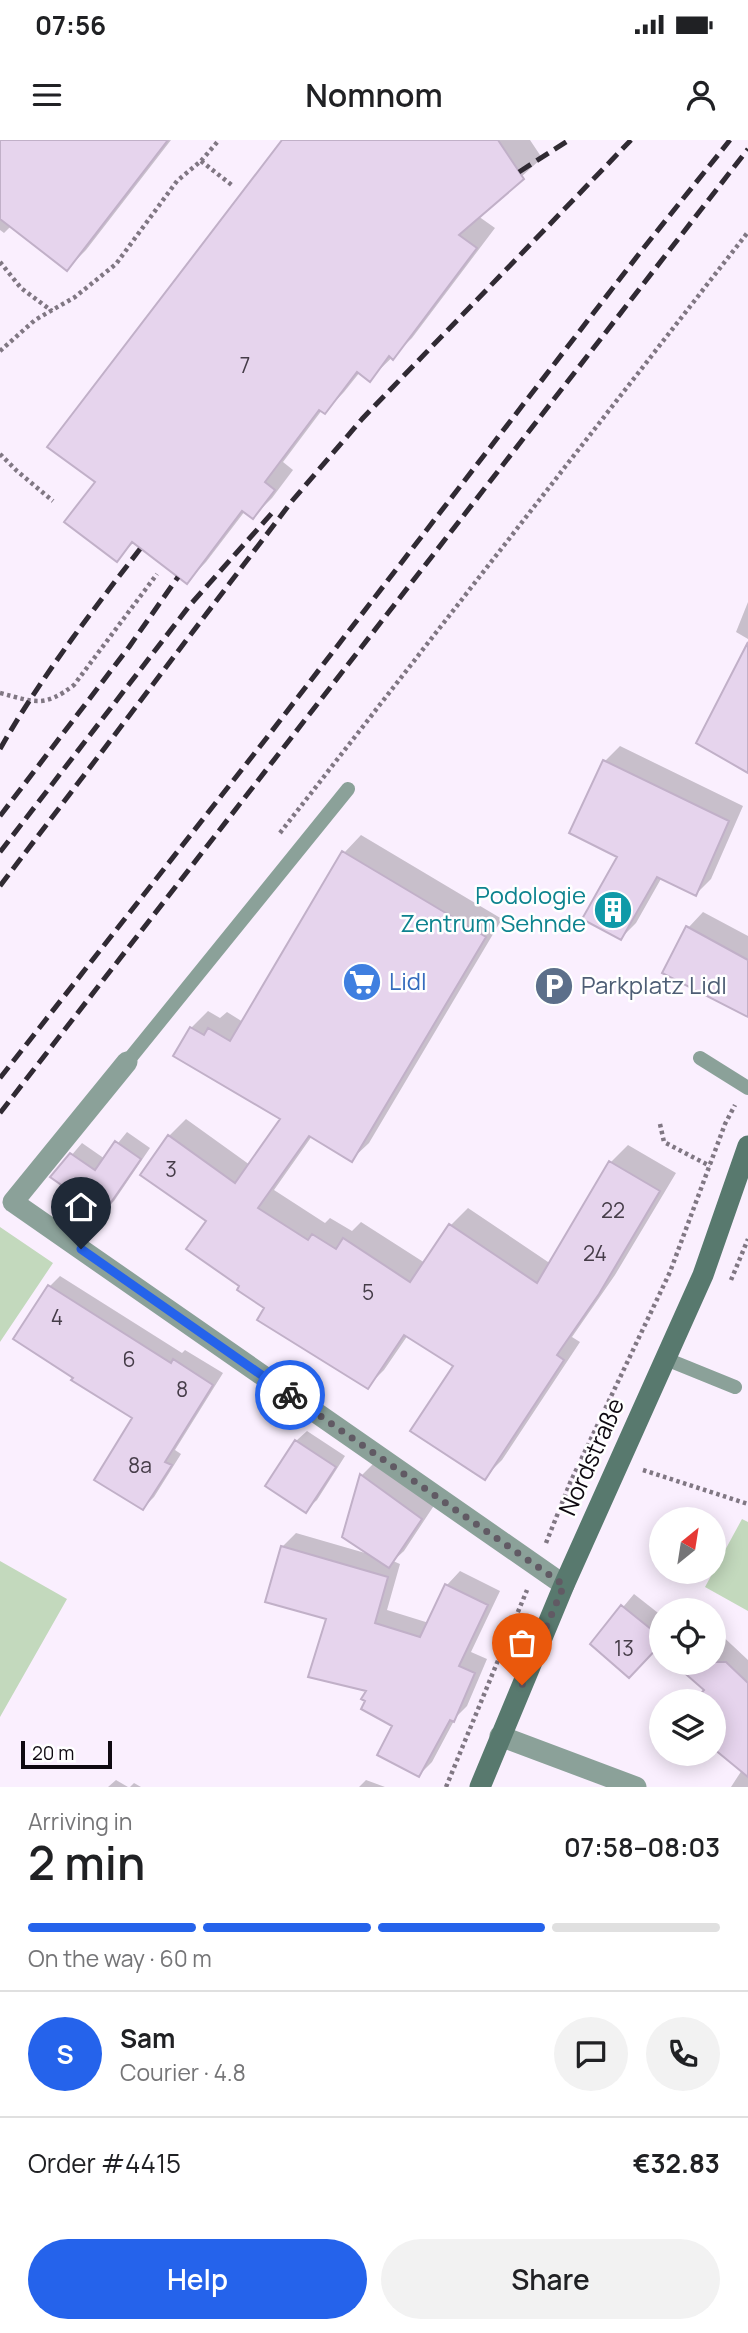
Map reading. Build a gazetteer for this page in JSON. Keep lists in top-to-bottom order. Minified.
{"streets":{"main road":["Nordstraße"]},"places":{"building":["Podologie Zentrum Sehnde"],"supermarket":["Lidl"],"parking":["Parkplatz Lidl"]},"house_numbers":["7","3","22","24","5","4","6","8","8a","13"],"scale_bar":"20 m","north":"top right","page":{"status":"07:56","header":"Nomnom","scale":"20 m","heading":["2 min","Arriving in","07:58–08:03"],"panel":["Sam","Courier · 4.8","Order #4415","€32.83"],"bar":"On the way · 60 m","round":"S","buttons":["Help","Share"]}}
